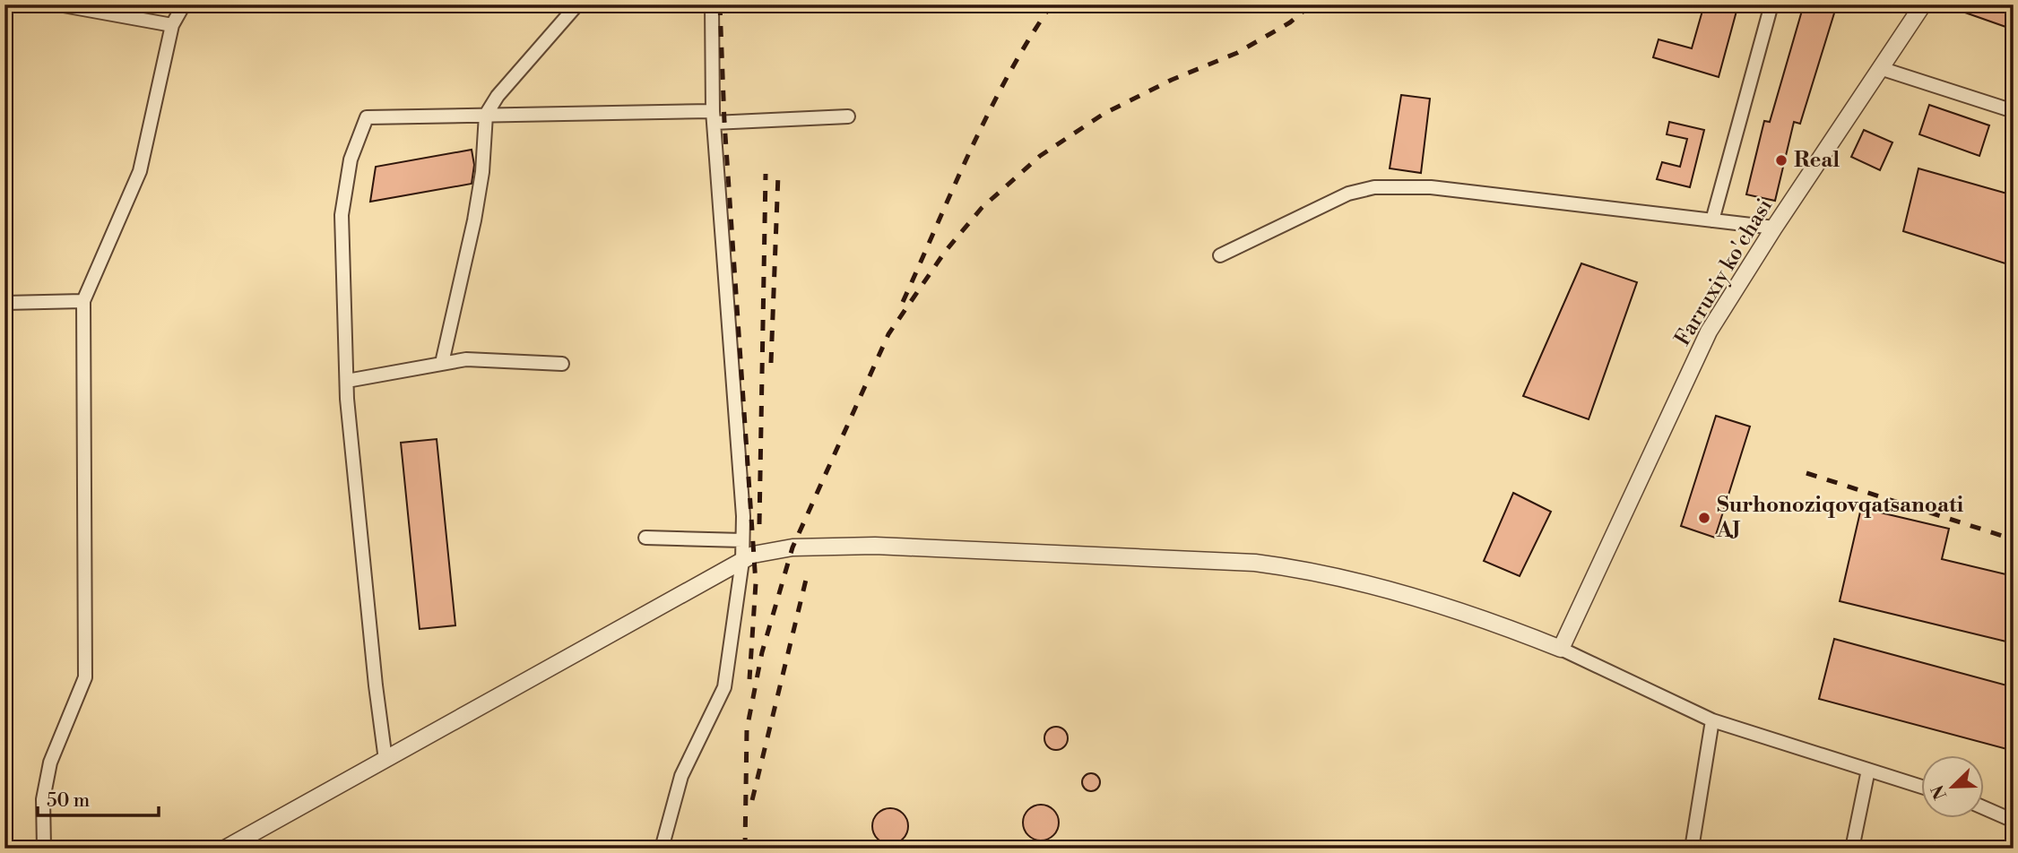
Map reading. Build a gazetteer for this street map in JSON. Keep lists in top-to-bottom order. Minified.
{"streets":{"street":["Farruxiy ko'chasi"]},"places":["Real","Surhonoziqovqatsanoati AJ"],"scale_bar":"50 m","north":"bottom left"}
